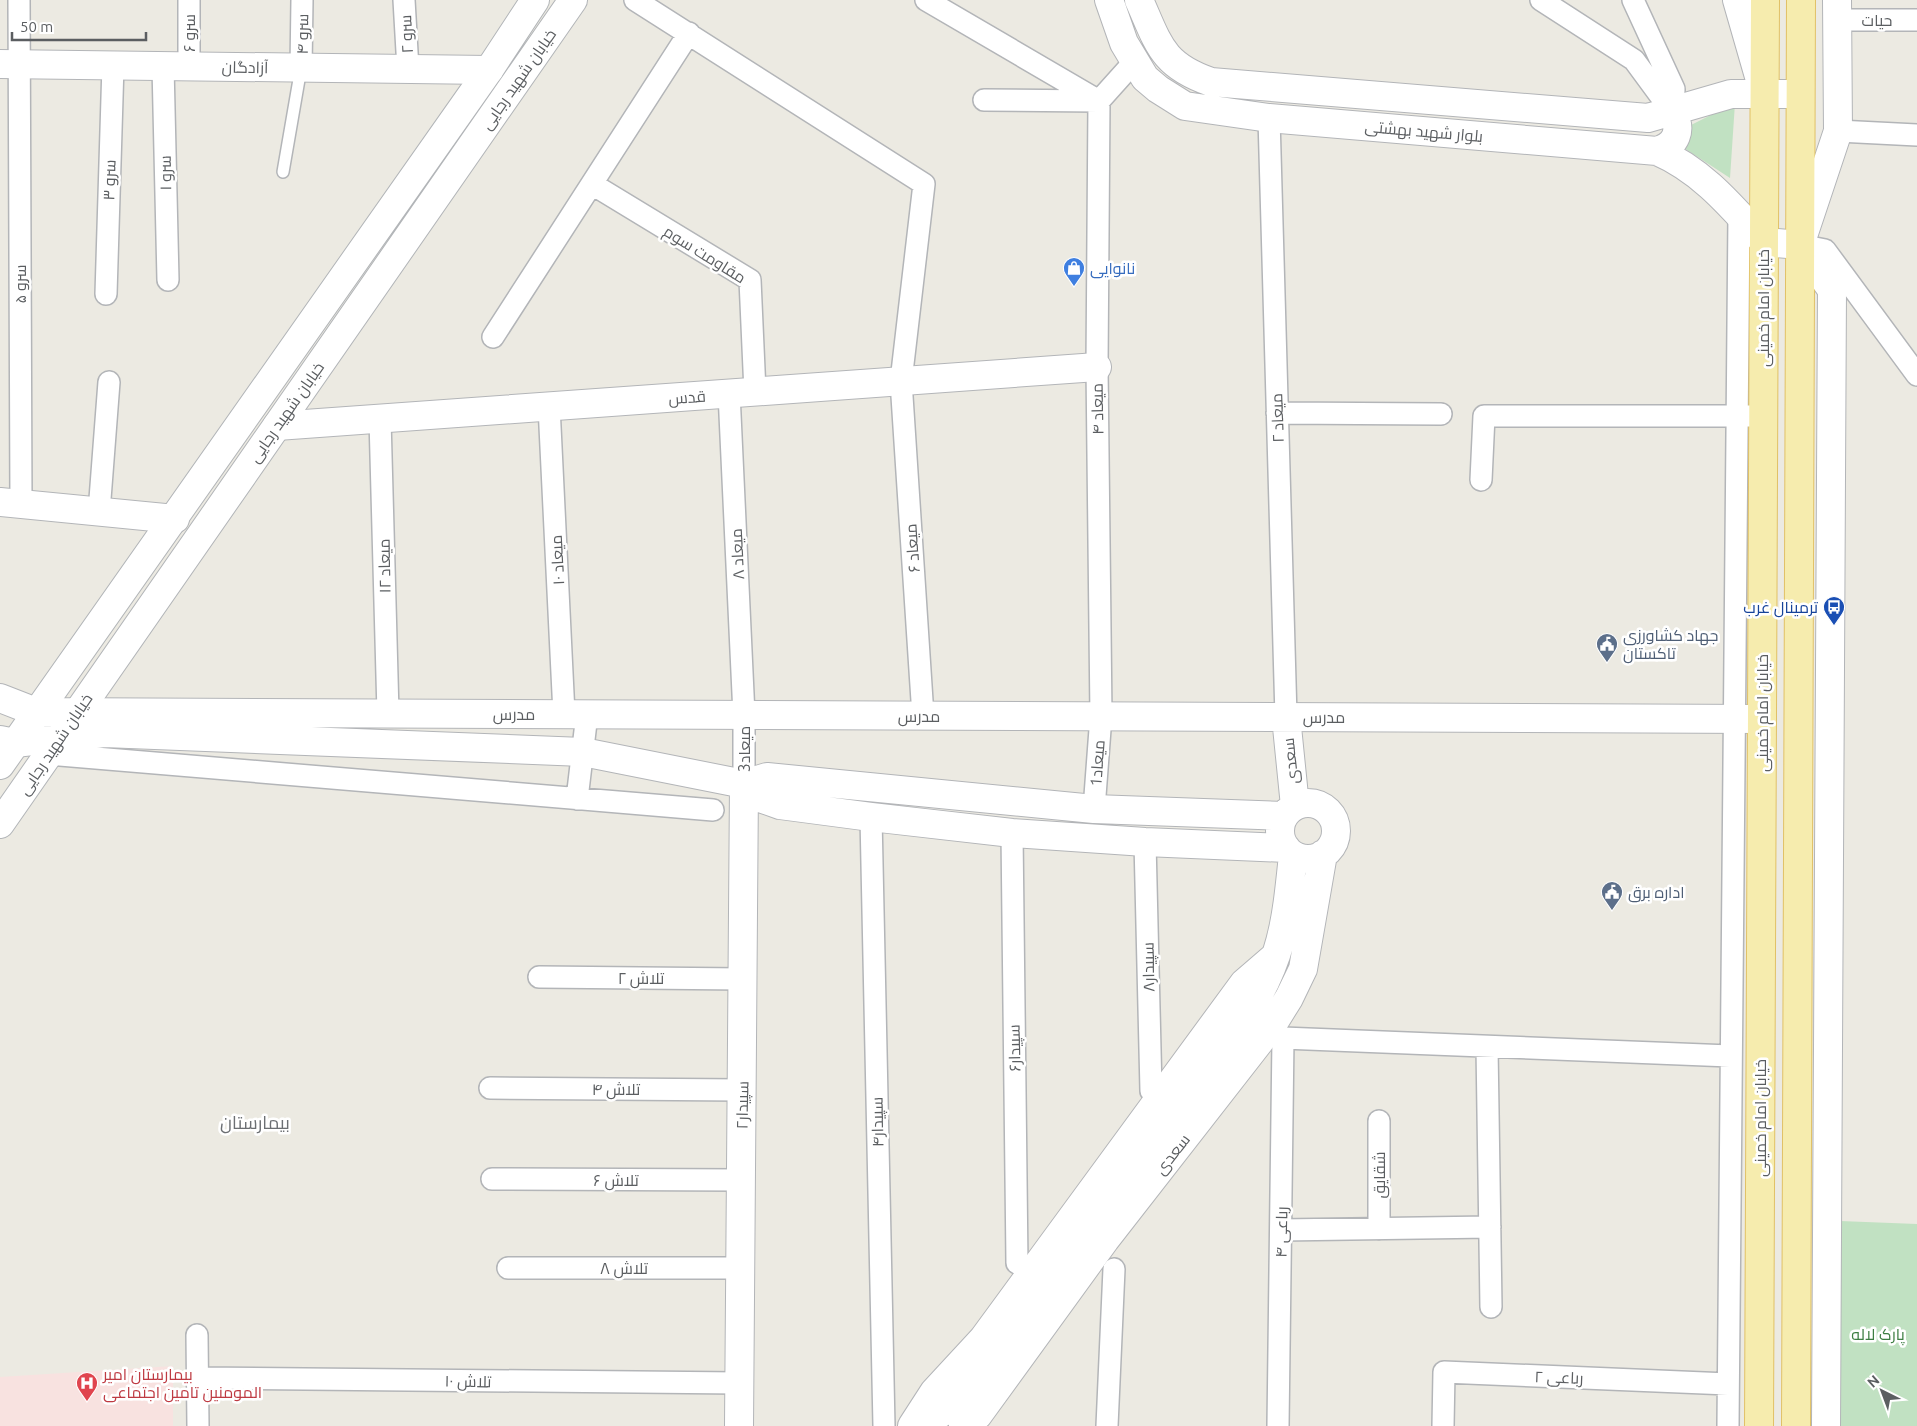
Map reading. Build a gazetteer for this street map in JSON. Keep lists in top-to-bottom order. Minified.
{"streets":{"main road":["خیابان امام خمینی"],"street":["حیات","سرو ۶","سرو ۴","سرو ۲","آزادگان","خیابان شهید رجایی","بلوار شهید بهشتی","سرو ۱","سرو ۳","مقاومت سوم","سرو ۵","قدس","میعاد ۴","میعاد ۲","میعاد ۶","میعاد ۸","میعاد ۱۰","میعاد ۱۲","مدرس","میعاد3","سعدی","میعاد1","سپیدار۸","تلاش ۲","سپیدار۶","تلاش ۴","سپیدار۲","سپیدار۴","شقایق","تلاش ۶","رباعی ۴","تلاش ۸","رباعی ۲","تلاش ۱۰"]},"crossings":[["سرو ۶","آزادگان"],["سرو ۶","سرو ۱"],["سرو ۴","آزادگان"],["سرو ۲","آزادگان"],["آزادگان","خیابان شهید رجایی"],["آزادگان","سرو ۱"],["آزادگان","سرو ۳"],["آزادگان","سرو ۵"],["خیابان شهید رجایی","قدس"],["خیابان شهید رجایی","مدرس"],["بلوار شهید بهشتی","خیابان امام خمینی"],["بلوار شهید بهشتی","میعاد ۲"],["مقاومت سوم","قدس"],["مقاومت سوم","میعاد ۸"],["خیابان امام خمینی","مدرس"],["قدس","میعاد ۴"],["قدس","میعاد ۶"],["قدس","میعاد ۸"],["قدس","میعاد ۱۰"],["قدس","میعاد ۱۲"],["میعاد ۴","مدرس"],["میعاد ۴","میعاد1"],["میعاد ۲","مدرس"],["میعاد ۲","سعدی"],["میعاد ۶","مدرس"],["میعاد ۸","مدرس"],["میعاد ۸","میعاد3"],["میعاد ۱۰","مدرس"],["میعاد ۱۲","مدرس"],["مدرس","میعاد3"],["مدرس","سعدی"],["مدرس","میعاد1"],["میعاد3","سپیدار۲"],["تلاش ۲","سپیدار۲"],["تلاش ۴","سپیدار۲"],["سپیدار۲","تلاش ۶"],["سپیدار۲","تلاش ۸"],["سپیدار۲","تلاش ۱۰"]],"districts":["بیمارستان"],"parks":["پارک لاله"],"places":{"shop":["نانوایی"],"bus stop":["ترمینال غرب"],"public building":["جهاد کشاورزی تاکستان","اداره برق"],"hospital":["بیمارستان امیر المومنین تامین اجتماعی"]},"scale_bar":"50 m","north":"top left"}
